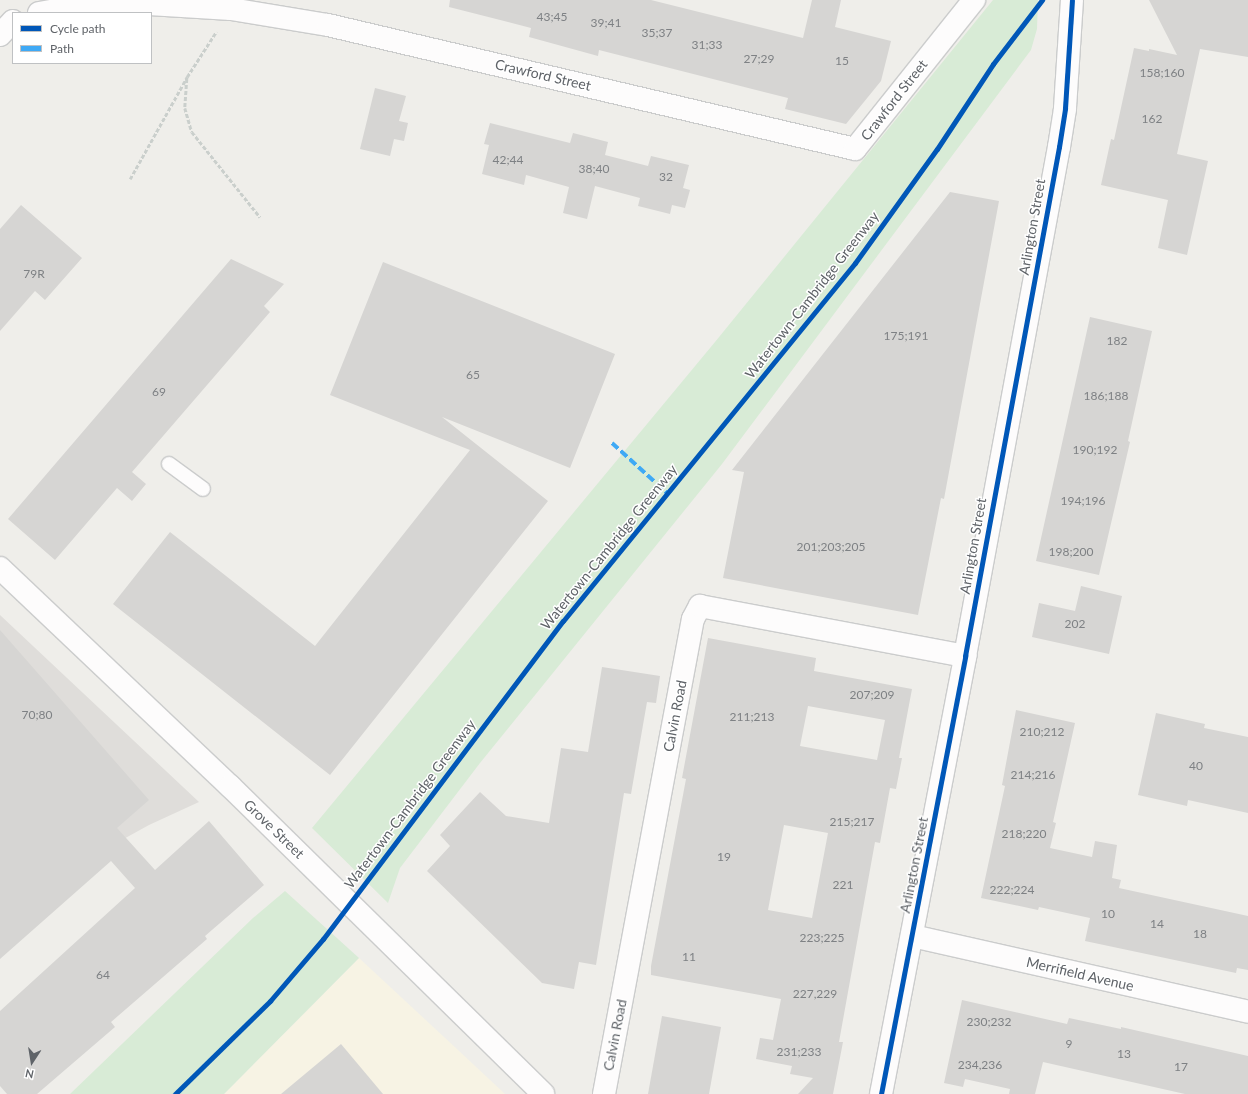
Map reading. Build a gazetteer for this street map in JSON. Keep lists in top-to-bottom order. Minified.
{"streets":{"street":["Crawford Street","Arlington Street","Calvin Road","Grove Street","Merrifield Avenue"],"cycle path":["Watertown-Cambridge Greenway"]},"crossings":[["Arlington Street","Calvin Road"],["Arlington Street","Merrifield Avenue"]],"house_numbers":["43;45","39;41","35;37","31;33","27;29","15","158;160","162","42;44","38;40","32","79R","175;191","182","65","69","186;188","190;192","194;196","201;203;205","198;200","202","207;209","70;80","211;213","210;212","40","214;216","215;217","218;220","19","221","222;224","10","14","18","223;225","11","64","227,229","230;232","9","231;233","13","234,236","17"],"legend":["Cycle path","Path"],"north":"bottom"}
